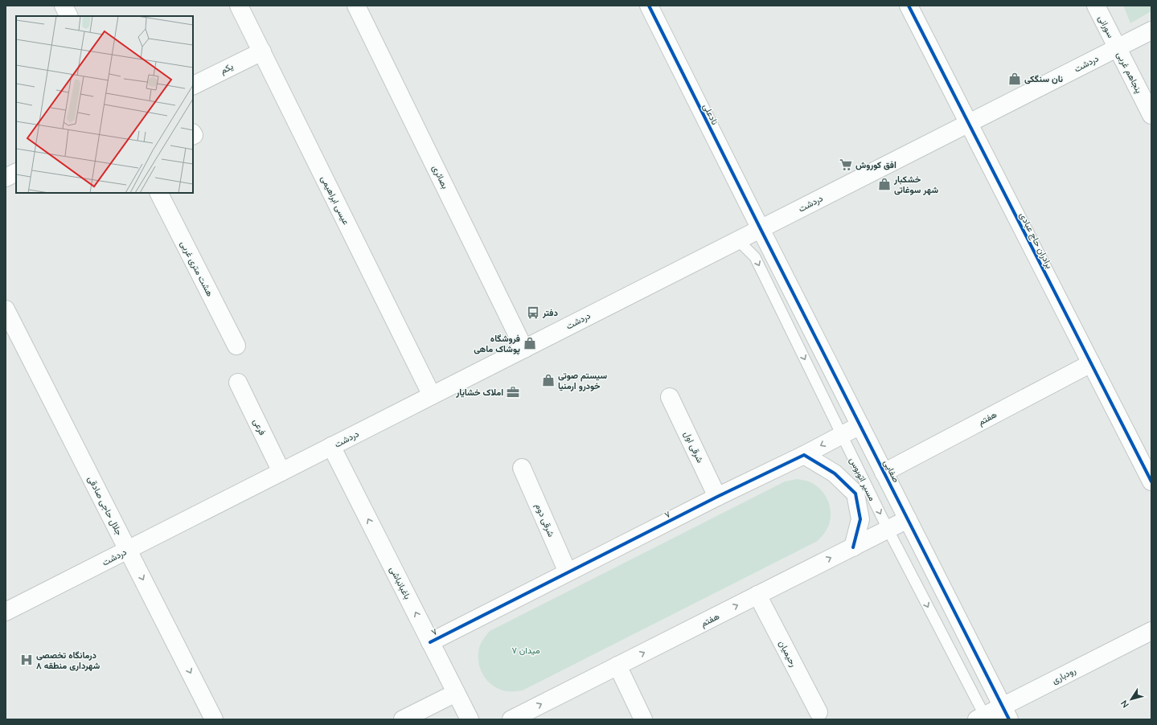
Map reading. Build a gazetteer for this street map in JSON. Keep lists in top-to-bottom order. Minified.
{"streets":{"street":["سورانی","دردشت","یکم","پنجاهم غربی","نادعلی","بصائری","عیسی ابراهیمی","برادران حاج عبادی","هشت متری غربی","هفتم","فرعی","شرقی اول","صفایی","جلال حاجی صادقی","۷","شرقی دوم","باغبانباشی","رحیمیان","رودباری"],"lane":["مسیر اتوبوس"]},"crossings":[["سورانی","دردشت"],["سورانی","پنجاهم غربی"],["دردشت","پنجاهم غربی"],["دردشت","نادعلی"],["دردشت","بصائری"],["دردشت","عیسی ابراهیمی"],["دردشت","برادران حاج عبادی"],["دردشت","فرعی"],["دردشت","صفایی"],["دردشت","مسیر اتوبوس"],["دردشت","جلال حاجی صادقی"],["دردشت","باغبانباشی"],["یکم","عیسی ابراهیمی"],["نادعلی","صفایی"],["برادران حاج عبادی","هفتم"],["هفتم","صفایی"],["هفتم","مسیر اتوبوس"],["هفتم","رحیمیان"],["شرقی اول","۷"],["صفایی","۷"],["صفایی","رودباری"],["مسیر اتوبوس","۷"],["مسیر اتوبوس","رودباری"],["۷","شرقی دوم"],["۷","باغبانباشی"]],"one_way":["هفتم","مسیر اتوبوس","جلال حاجی صادقی","باغبانباشی"],"parks":["میدان ۷"],"places":{"shop":["نان سنگکی","خشکبار شهر سوغاتی","فروشگاه پوشاک ماهی","سیستم صوتی خودرو ارمنیا"],"supermarket":["افق کوروش"],"bus stop":["دفتر"],"office":["املاک خشایار"],"hospital":["درمانگاه تخصصی شهرداری منطقه ۸"]},"north":"bottom left"}
